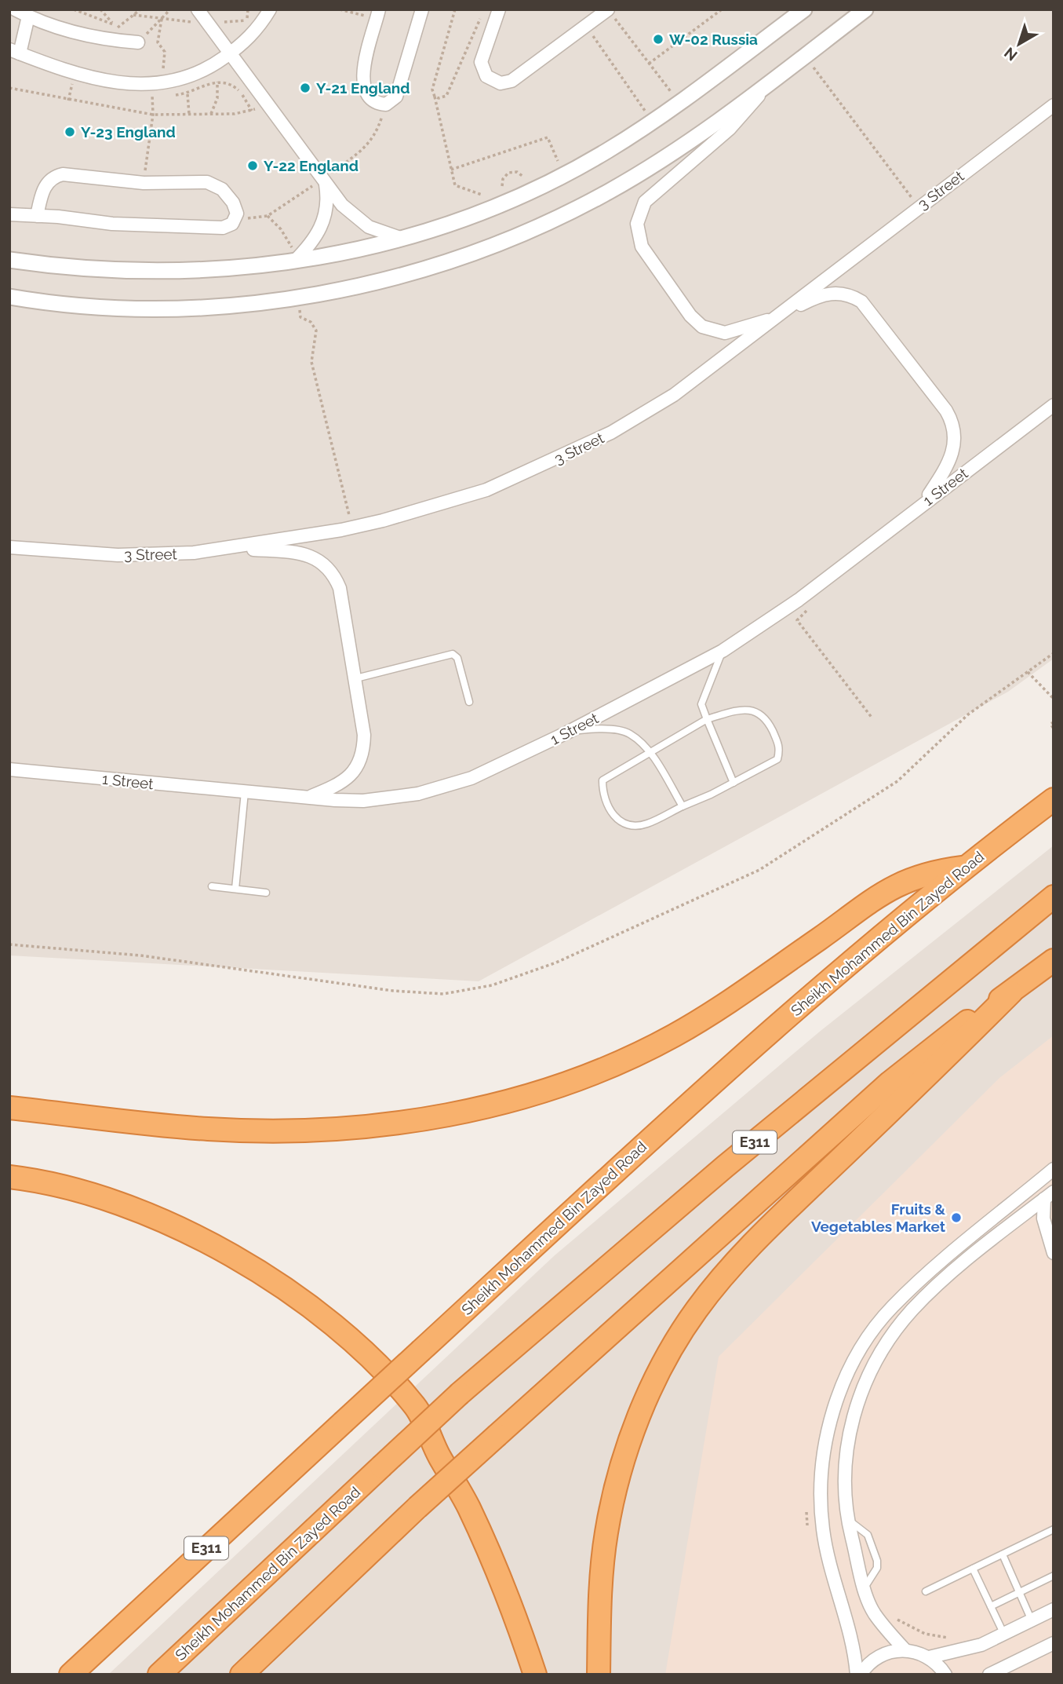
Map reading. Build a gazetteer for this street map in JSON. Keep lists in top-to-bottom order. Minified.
{"streets":{"highway":["Sheikh Mohammed Bin Zayed Road","E311"],"street":["3 Street","1 Street"]},"places":["W-02 Russia","Y-21 England","Y-23 England","Y-22 England","Fruits & Vegetables Market"],"north":"bottom left"}
